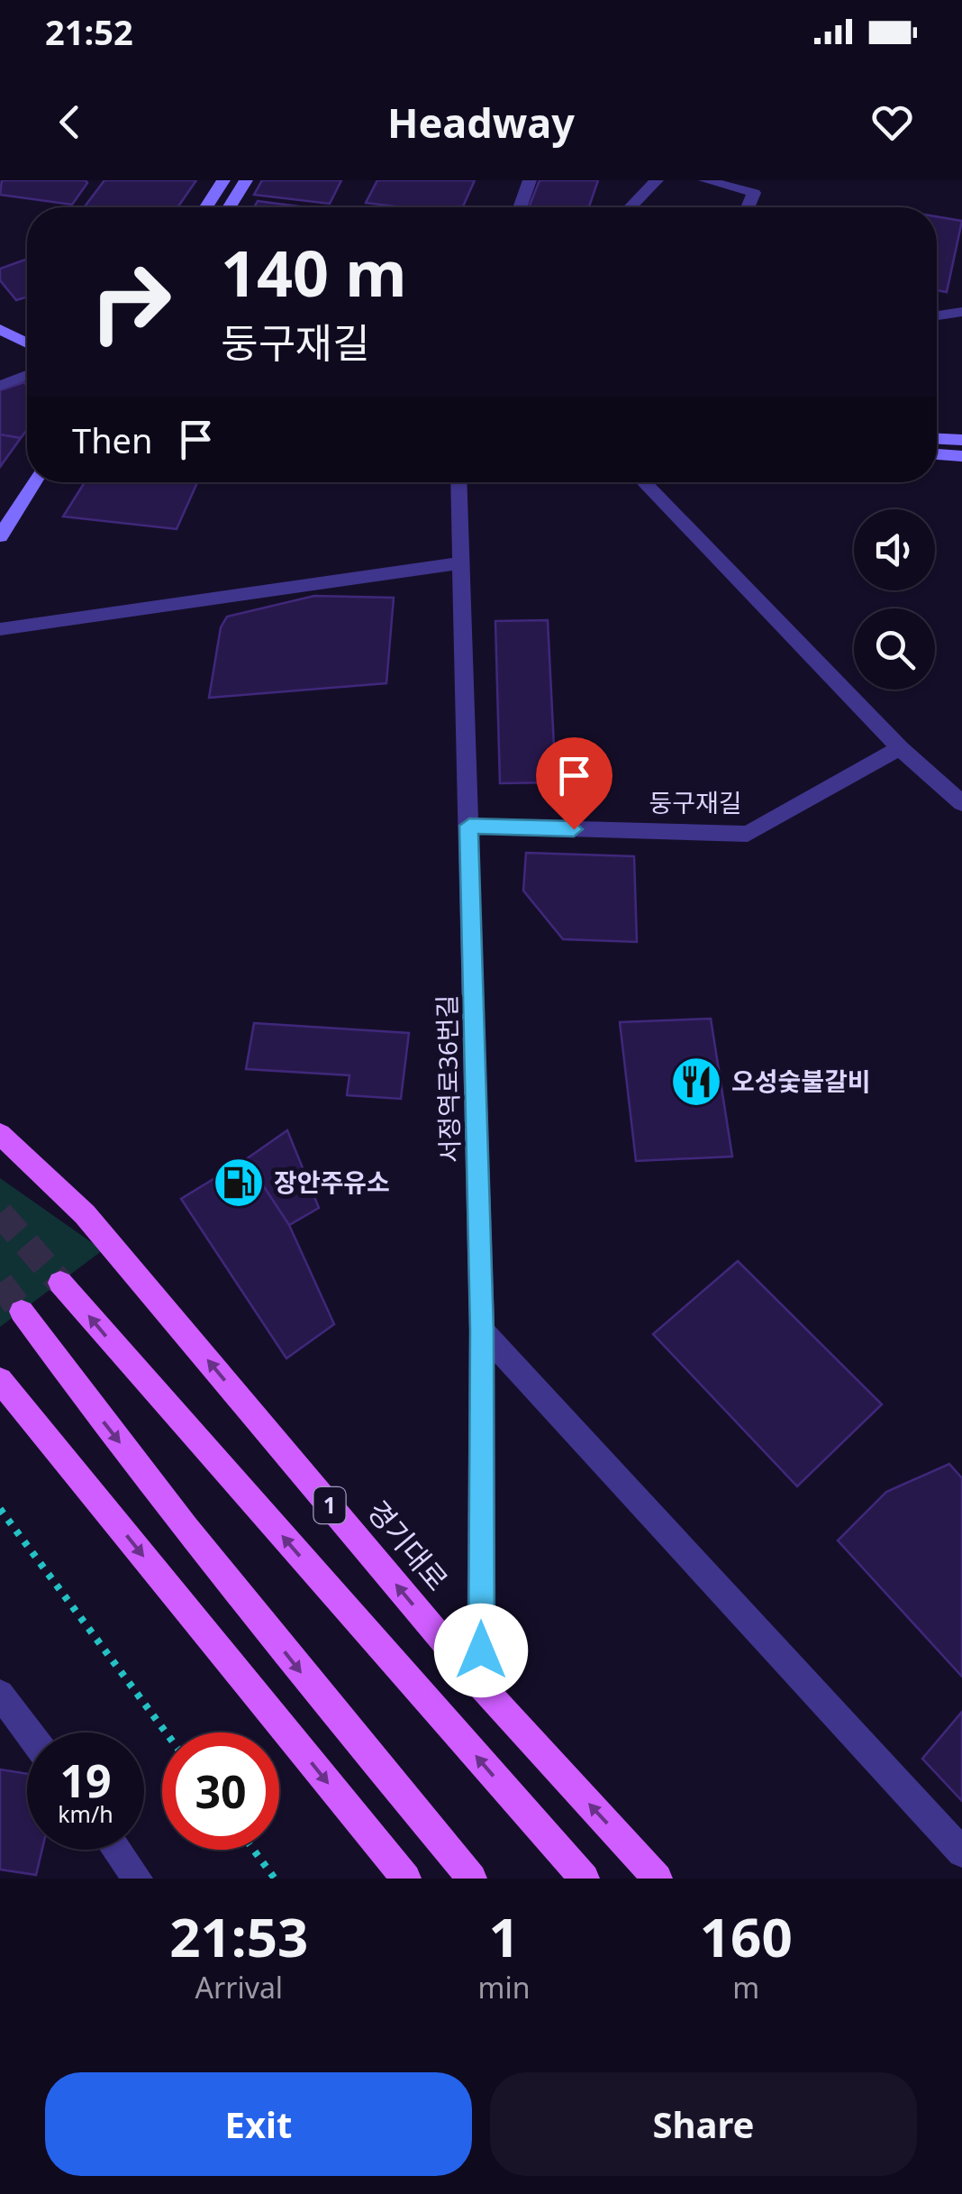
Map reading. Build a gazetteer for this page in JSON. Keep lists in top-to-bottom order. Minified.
{"streets":{"main road":["1","경기대로"],"street":["둥구재길","서정역로36번길"]},"crossings":[["둥구재길","서정역로36번길"],["서정역로36번길","경기대로"]],"places":{"restaurant":["오성숯불갈비"],"fuel station":["장안주유소"]},"page":{"status":"21:52","header":"Headway","turn":["140 m","둥구재길"],"then":"Then","speed":"19 km/h","limit":"30","eta":["21:53","Arrival","1","min","160","m"],"buttons":["Exit","Share"]}}
